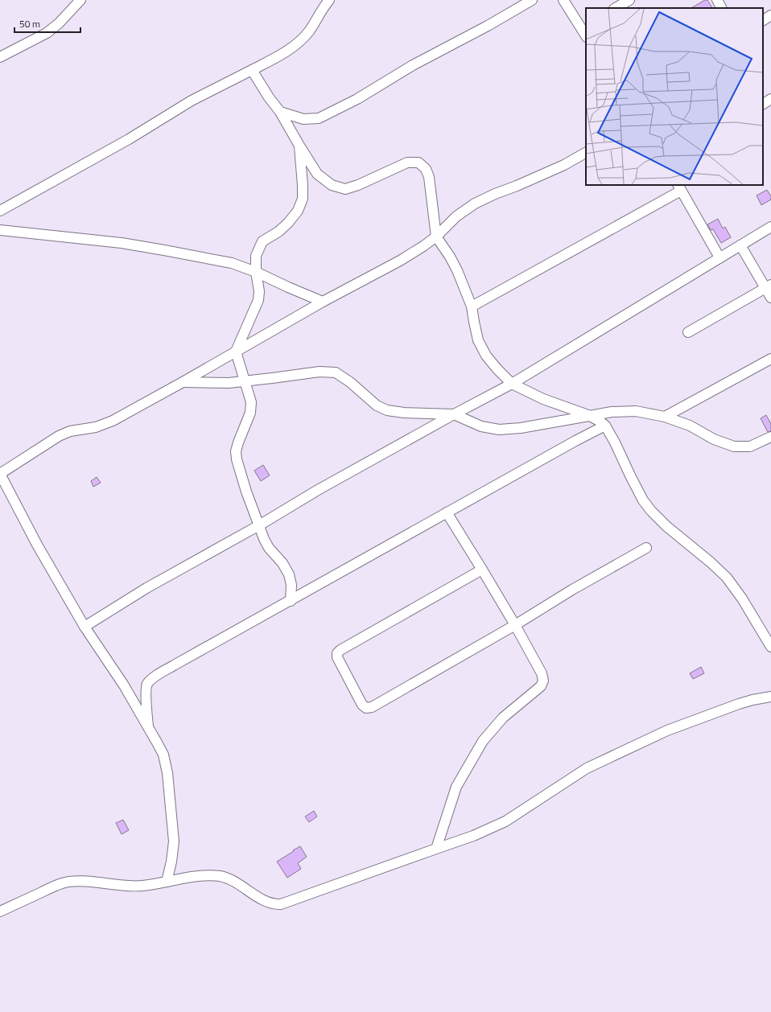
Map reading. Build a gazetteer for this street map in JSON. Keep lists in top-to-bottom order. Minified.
{"scale_bar":"50 m"}
